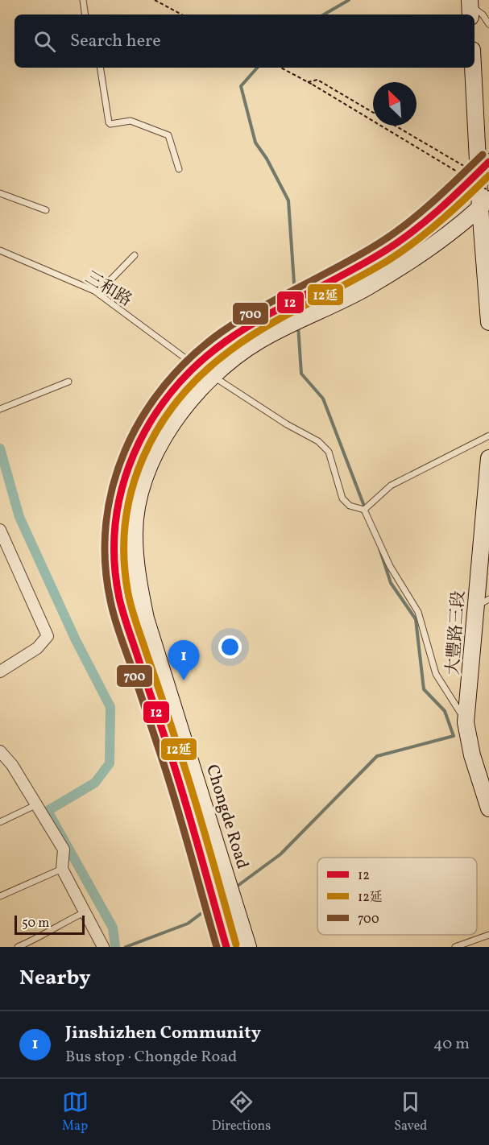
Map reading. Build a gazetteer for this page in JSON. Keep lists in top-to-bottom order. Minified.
{"streets":{"street":["大豐路三段","Chongde Road"],"lane":["三和路"]},"lines":["transit line 700","transit line 12","transit line 12延"],"legend":["12","12延","700"],"scale_bar":"50 m","north":"top left","page":{"search":"Search here","pins":"1","scale":"50 m","heading":"Nearby","list":[{"mark":"1","name":"Jinshizhen Community","note":"Bus stop · Chongde Road","value":"40 m"}],"nav":["Map","Directions","Saved"]}}
